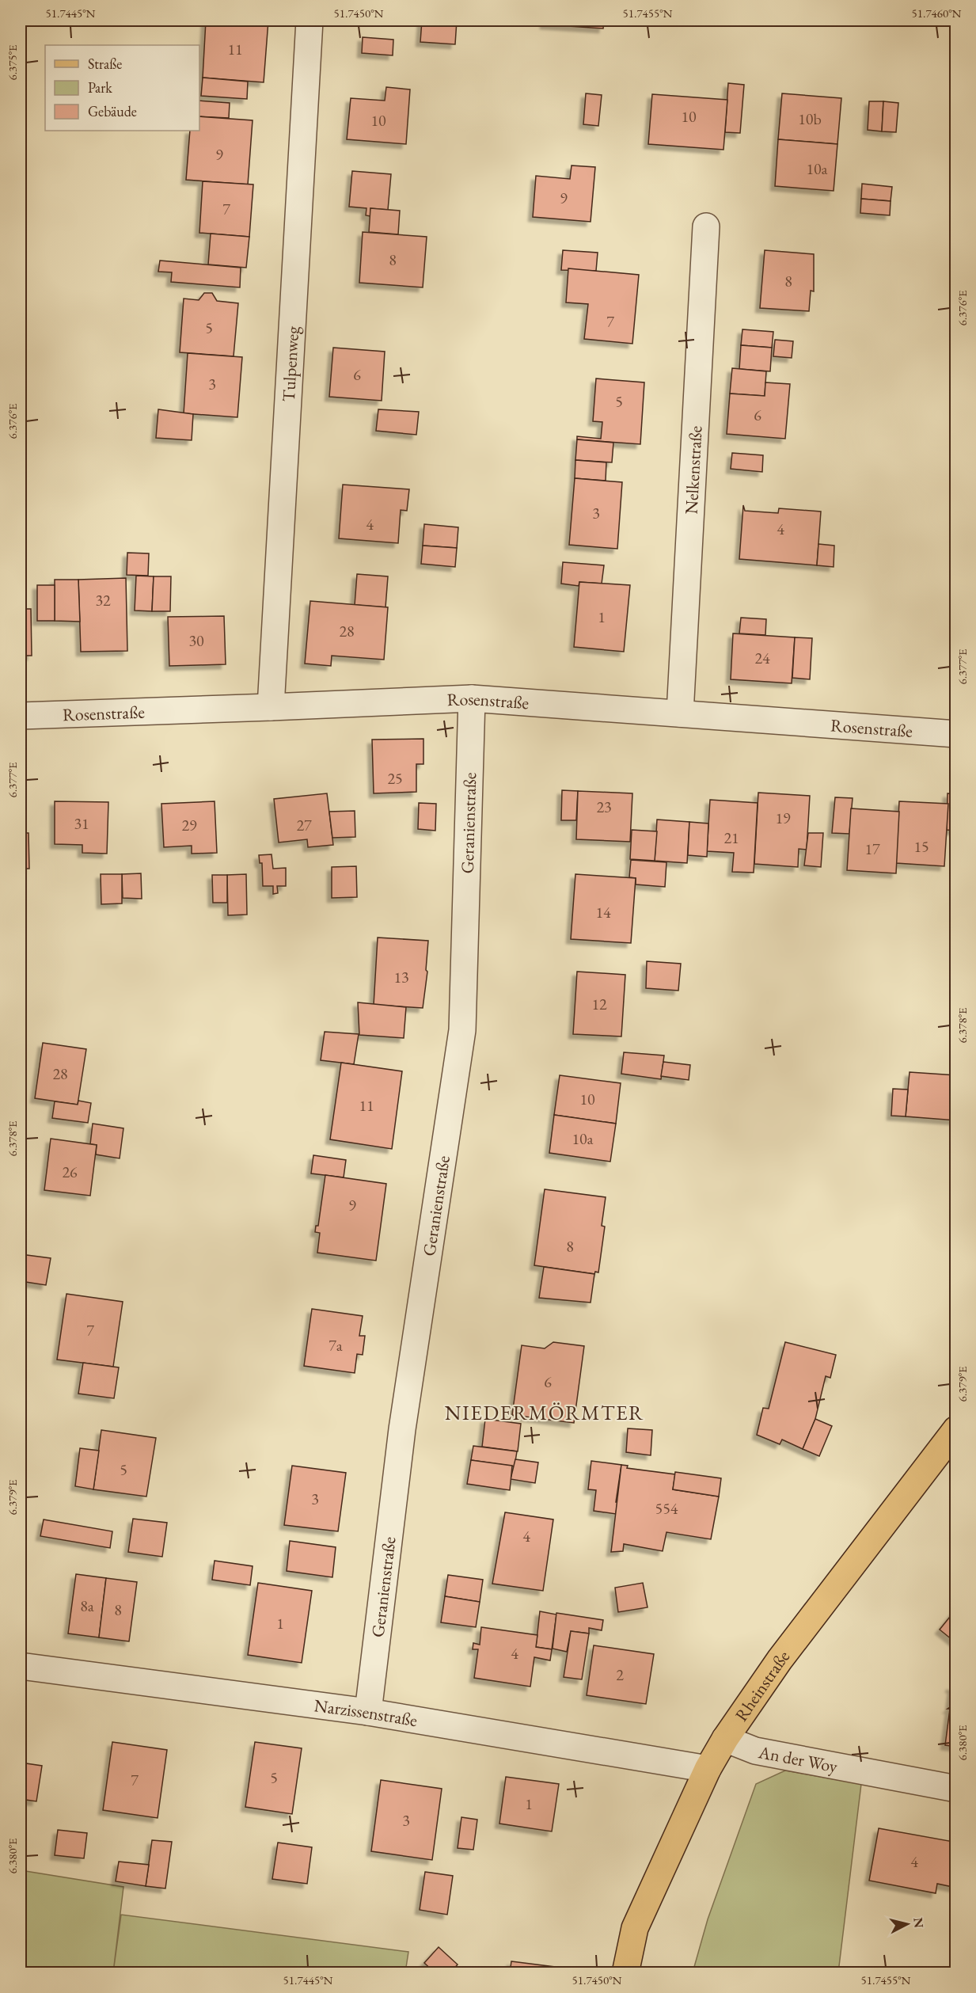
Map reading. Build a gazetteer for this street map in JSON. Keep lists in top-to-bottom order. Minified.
{"streets":{"main road":["Rheinstraße"],"street":["Tulpenweg","Nelkenstraße","Rosenstraße","Geranienstraße","Narzissenstraße","An der Woy"]},"crossings":[["Tulpenweg","Rosenstraße"],["Nelkenstraße","Rosenstraße"],["Rosenstraße","Geranienstraße"],["Geranienstraße","Narzissenstraße"],["Rheinstraße","Narzissenstraße"],["Rheinstraße","An der Woy"]],"districts":["NIEDERMÖRMTER"],"house_numbers":["11","10","10b","10","9","10a","9","7","8","8","7","5","6","3","5","6","3","4","4","32","1","28","30","24","25","23","19","31","29","27","21","15","17","14","13","12","28","10","11","10a","26","9","8","7","7a","6","5","3","554","4","8a","8","1","4","2","5","7","1","3","4"],"legend":["Straße","Park","Gebäude"],"north":"right","coordinates":["51.7445°N","51.7450°N","51.7455°N","51.7460°N","6.375°E","6.376°E","6.377°E","6.378°E","6.379°E","6.380°E"]}
